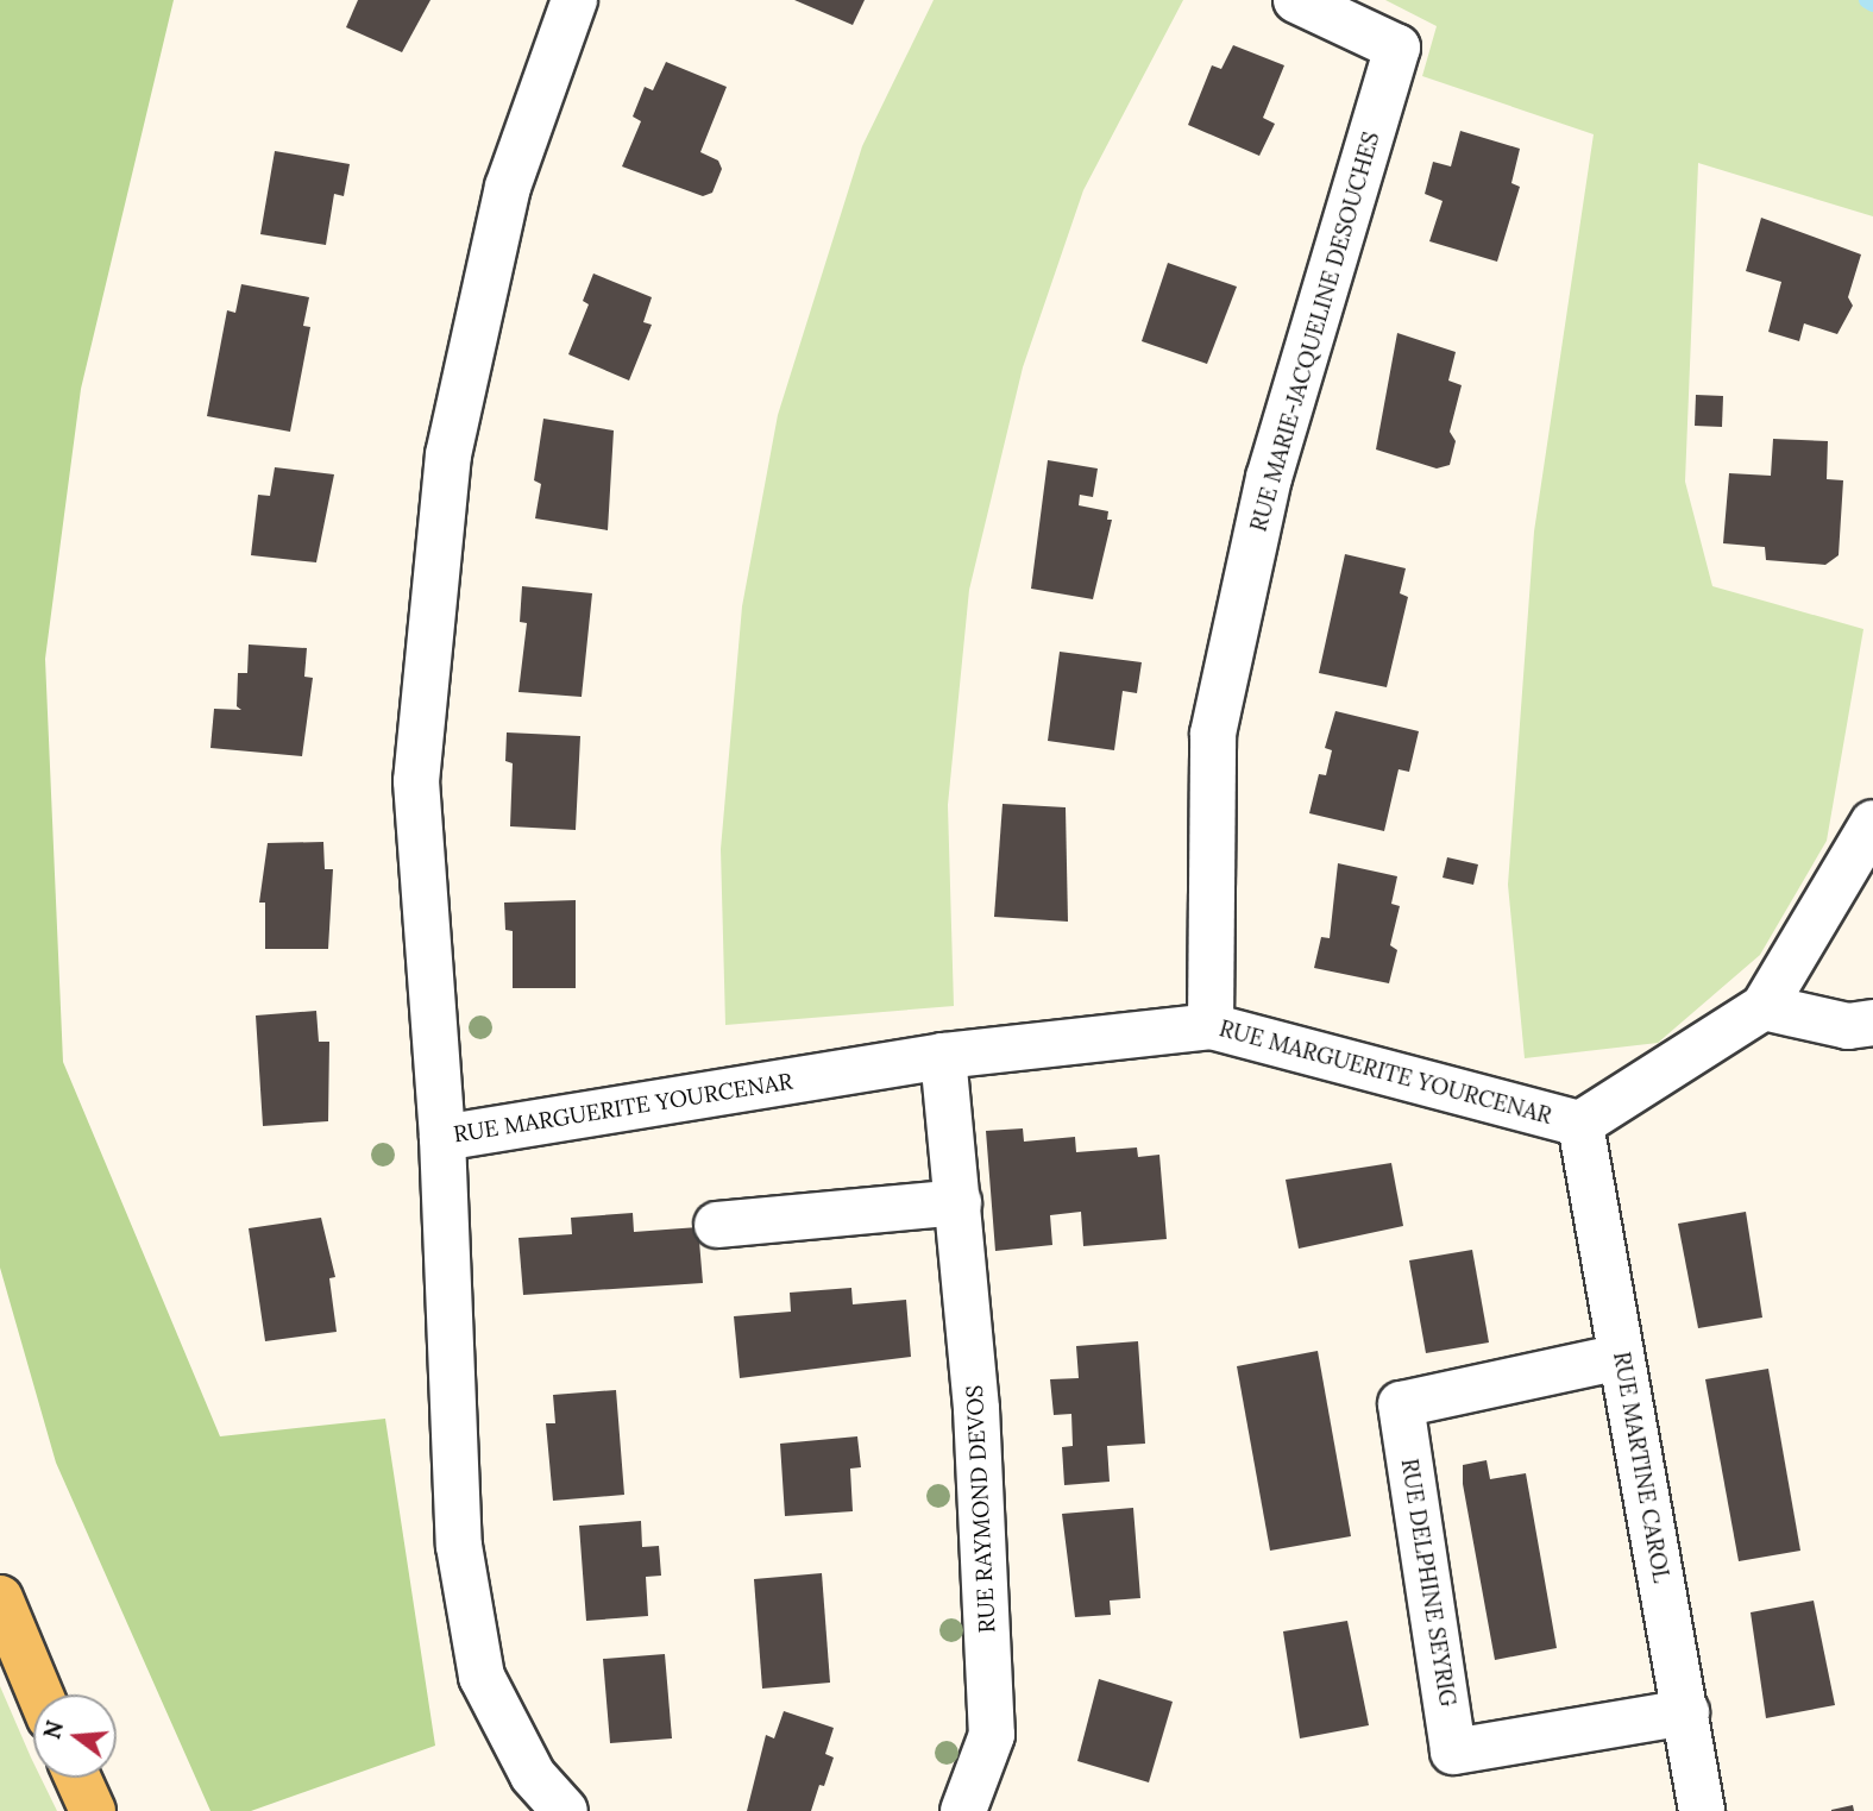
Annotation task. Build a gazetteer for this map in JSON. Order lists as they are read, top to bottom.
{
  "streets": {
    "street": [
      "RUE MARIE-JACQUELINE DESOUCHES",
      "RUE MARGUERITE YOURCENAR",
      "RUE MARTINE CAROL",
      "RUE RAYMOND DEVOS",
      "RUE DELPHINE SEYRIG"
    ]
  },
  "crossings": [
    ["RUE MARIE-JACQUELINE DESOUCHES", "RUE MARGUERITE YOURCENAR"],
    ["RUE MARGUERITE YOURCENAR", "RUE MARTINE CAROL"],
    ["RUE MARGUERITE YOURCENAR", "RUE RAYMOND DEVOS"],
    ["RUE MARTINE CAROL", "RUE DELPHINE SEYRIG"]
  ],
  "north": "left"
}
